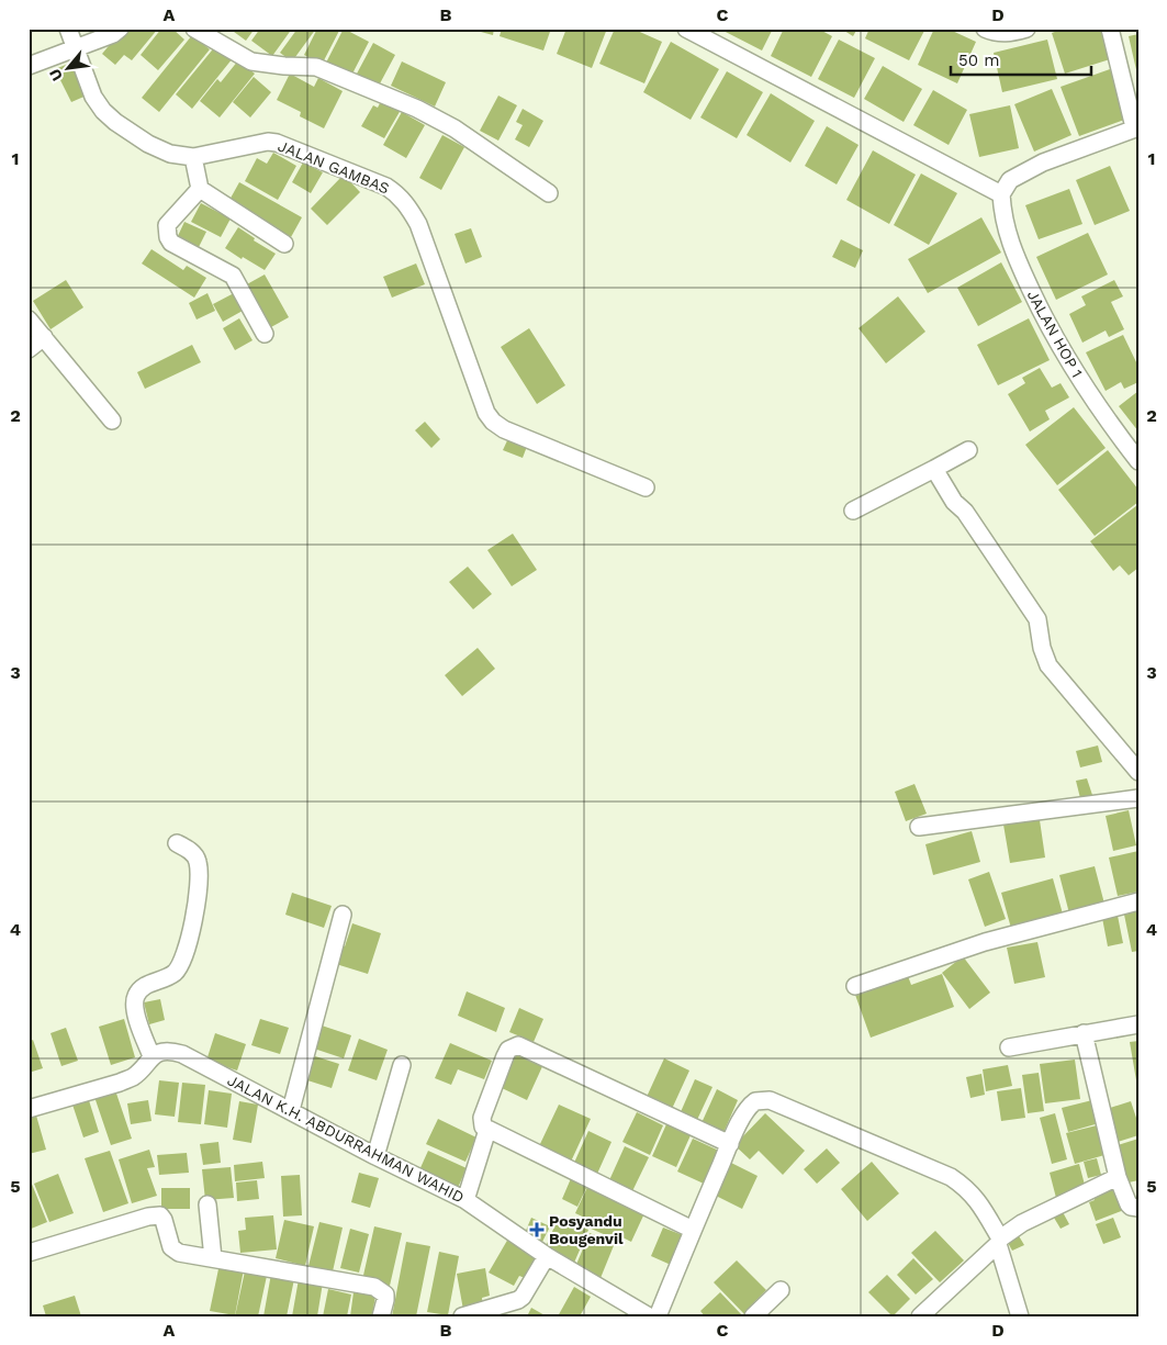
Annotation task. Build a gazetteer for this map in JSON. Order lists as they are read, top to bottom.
{
  "streets": {
    "street": ["JALAN GAMBAS", "JALAN HOP 1", "JALAN K.H. ABDURRAHMAN WAHID"]
  },
  "places": {
    "health": ["Posyandu Bougenvil"]
  },
  "scale_bar": "50 m",
  "north": "bottom left",
  "grid": {
    "columns": [
      "A",
      "B",
      "C",
      "D"
    ],
    "rows": [
      "1",
      "2",
      "3",
      "4",
      "5"
    ]
  }
}
